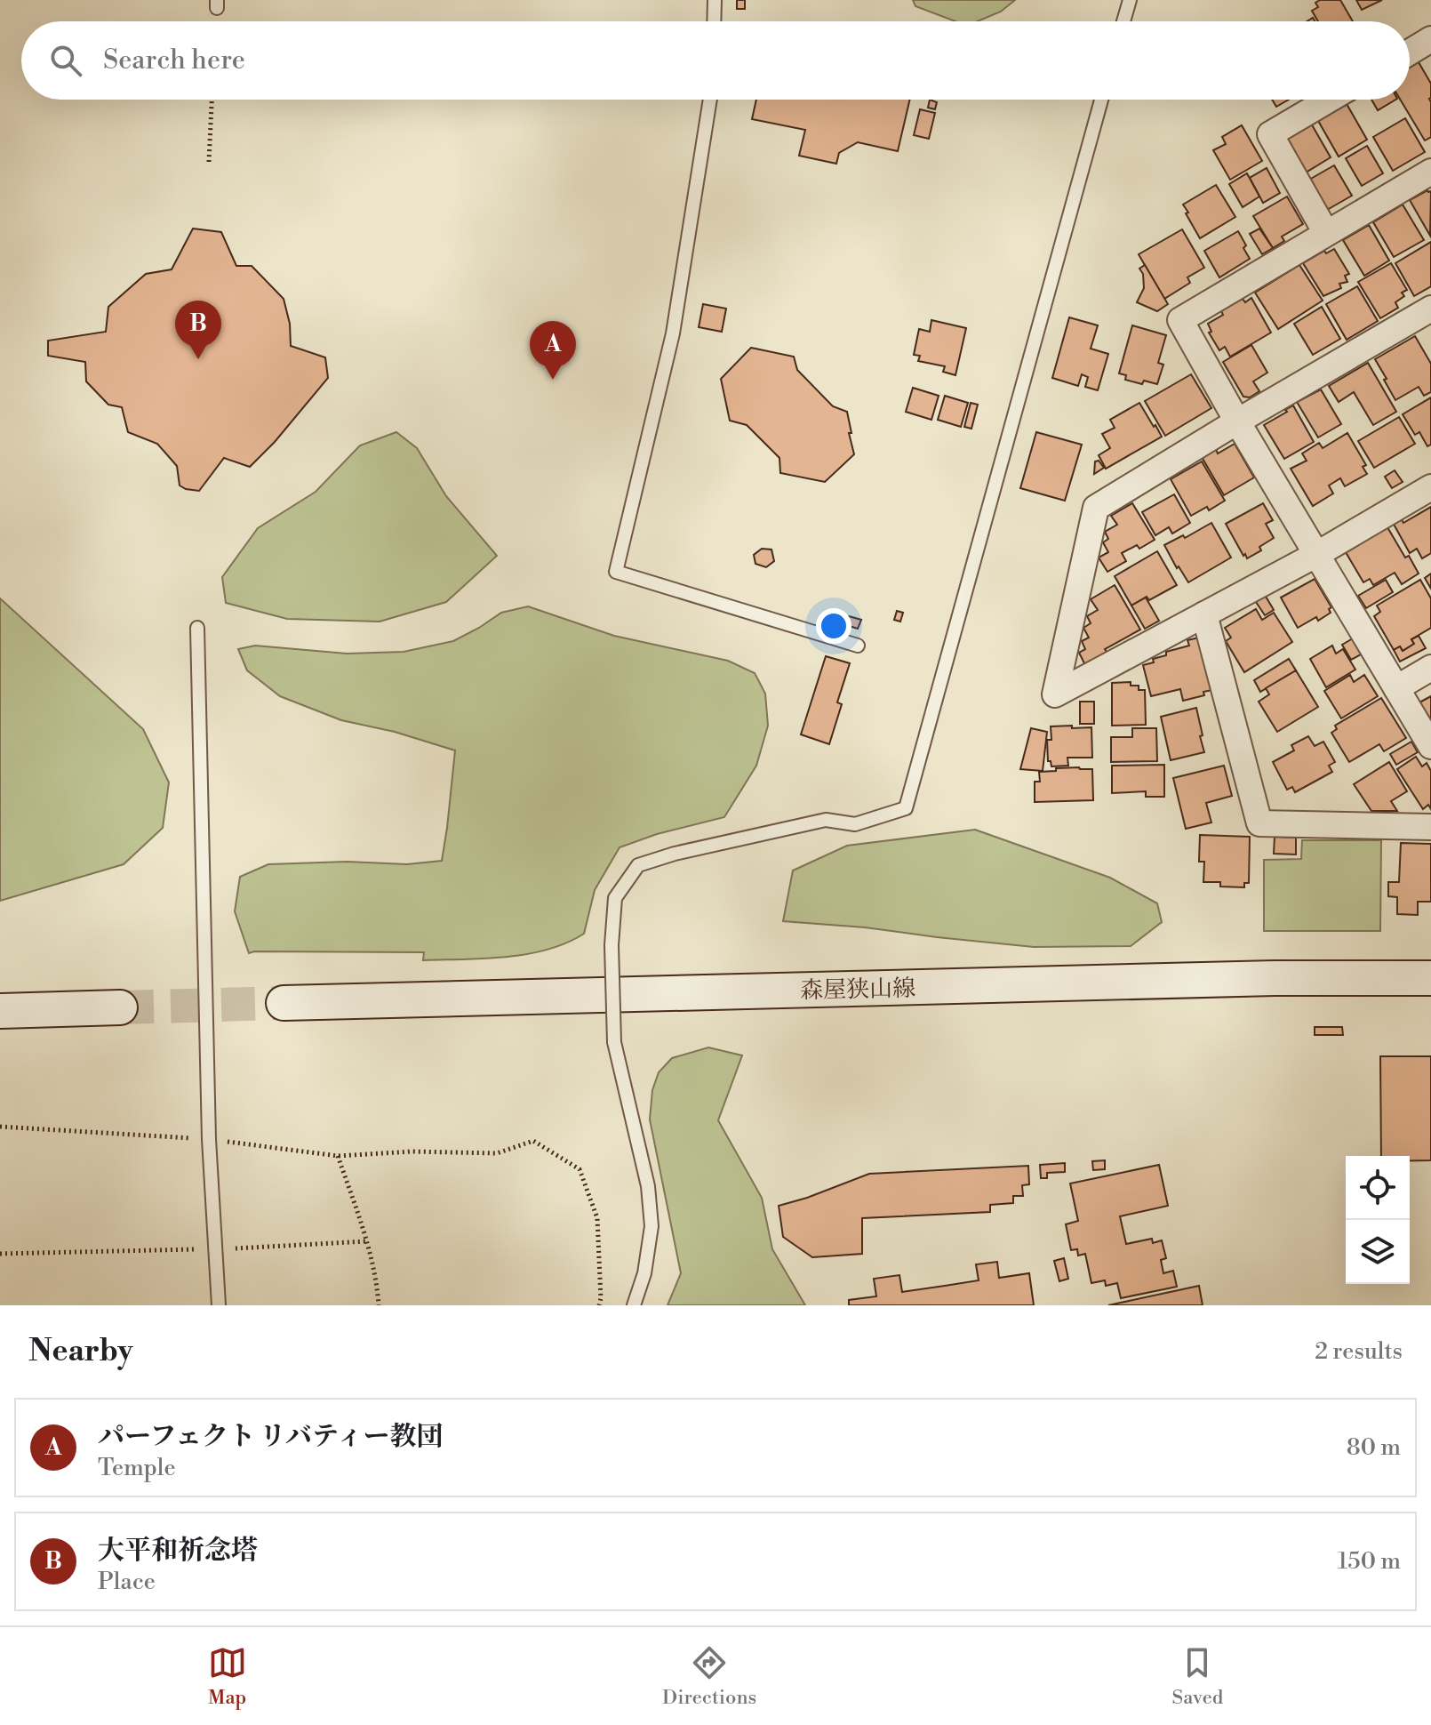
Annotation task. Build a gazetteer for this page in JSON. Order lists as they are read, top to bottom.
{
  "streets": {
    "main road": ["森屋狭山線"]
  },
  "page": {
    "search": "Search here",
    "pins": ["B", "A"],
    "heading": ["Nearby", "2 results"],
    "list": [
      {
        "mark": "A",
        "name": "パーフェクト リバティー教団",
        "note": "Temple",
        "value": "80 m"
      },
      {
        "mark": "B",
        "name": "大平和祈念塔",
        "note": "Place",
        "value": "150 m"
      }
    ],
    "nav": ["Map", "Directions", "Saved"]
  }
}
